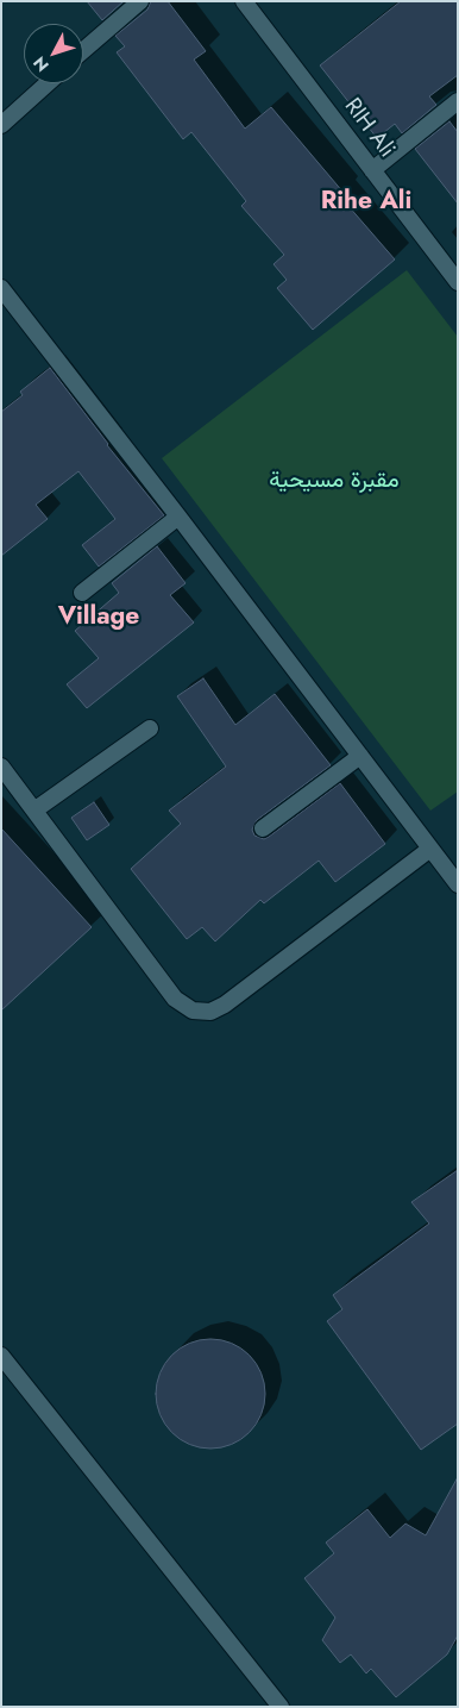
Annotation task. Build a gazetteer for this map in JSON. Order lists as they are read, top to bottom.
{
  "streets": {
    "street": ["RIH Ali"]
  },
  "districts": ["Rihe Ali", "Village"],
  "parks": ["مقبرة مسيحية"],
  "north": "bottom left"
}
